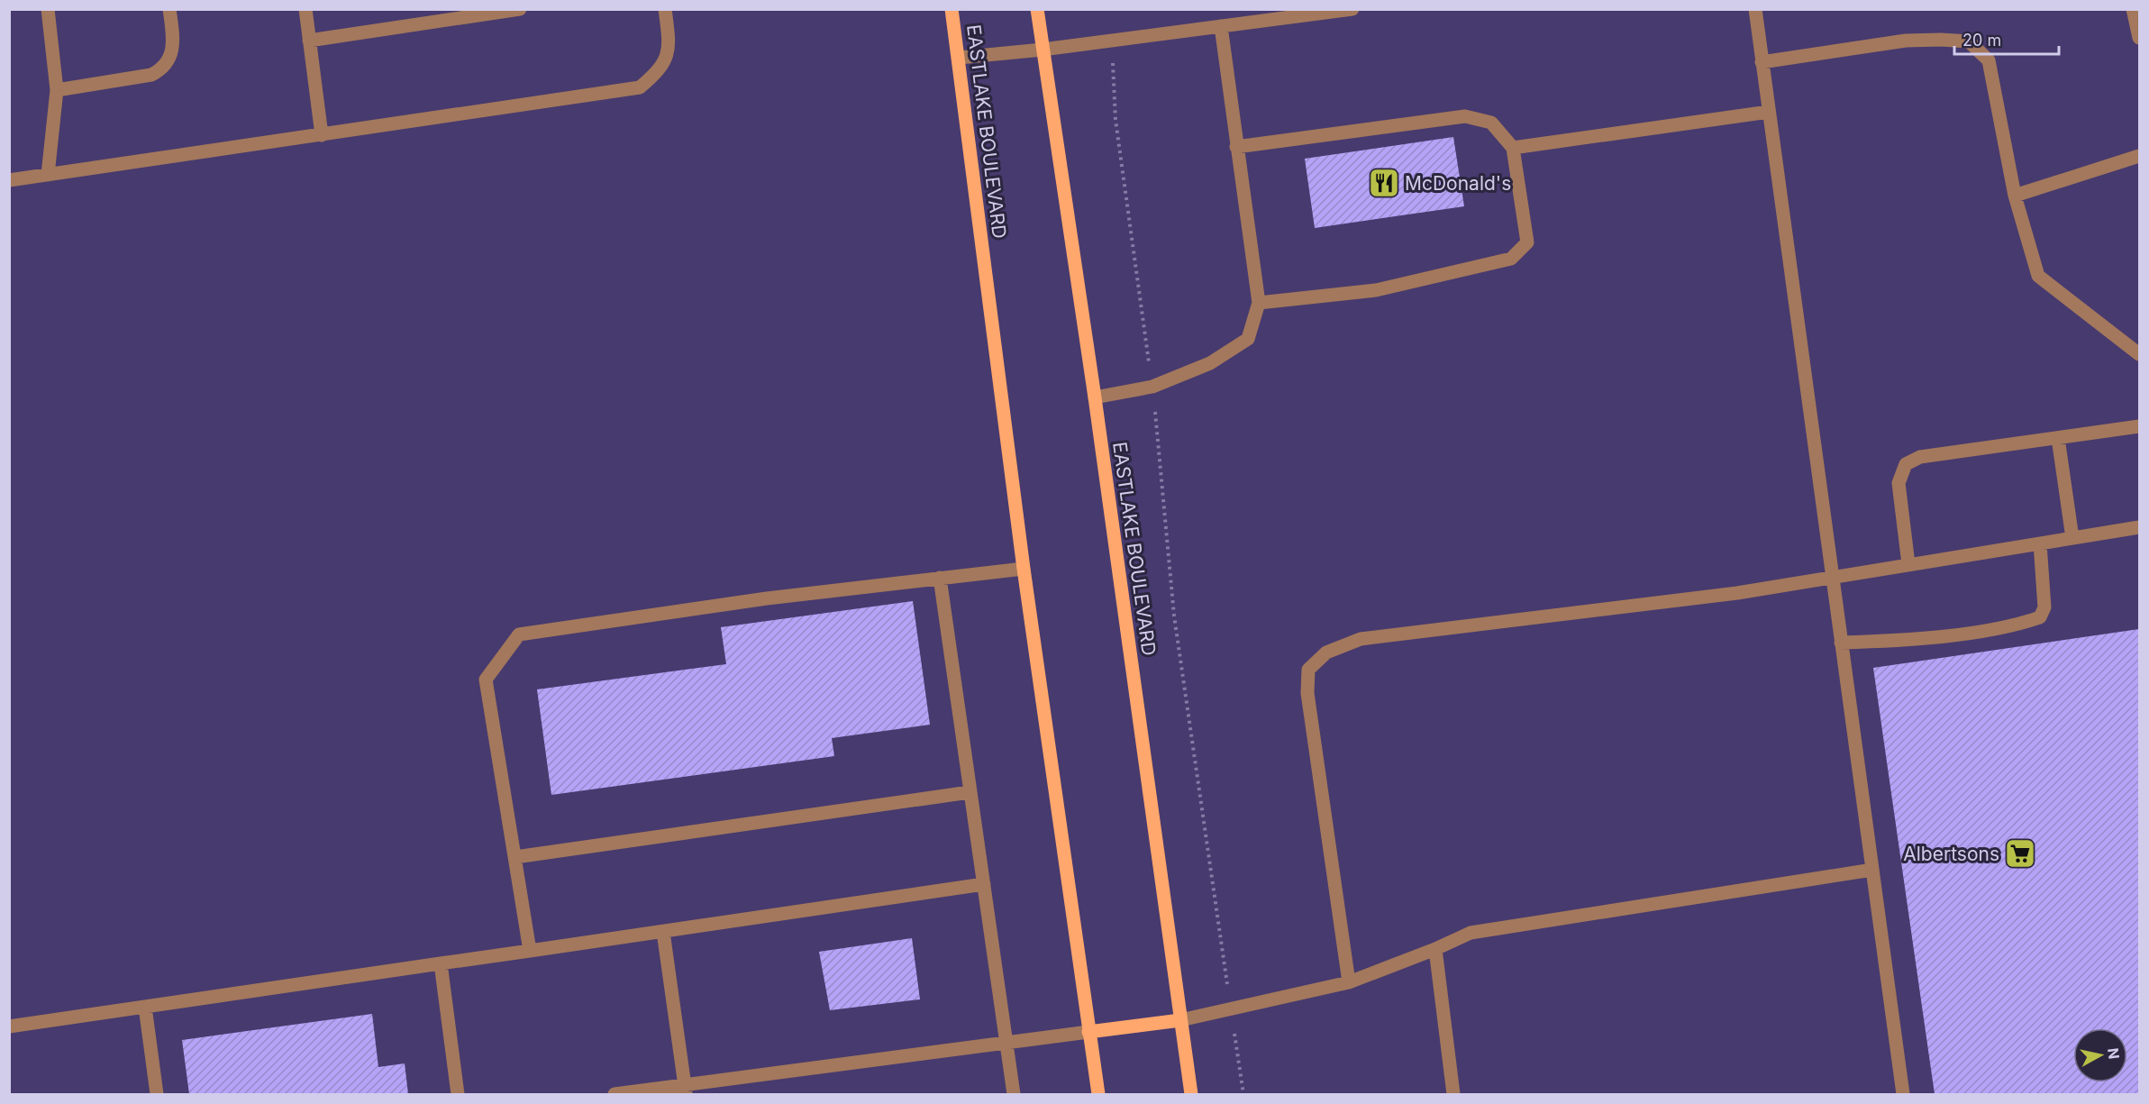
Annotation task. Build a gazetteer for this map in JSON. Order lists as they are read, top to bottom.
{
  "streets": {
    "main road": ["EASTLAKE BOULEVARD"]
  },
  "places": {
    "restaurant": ["McDonald's"],
    "supermarket": ["Albertsons"]
  },
  "scale_bar": "20 m",
  "north": "right"
}
